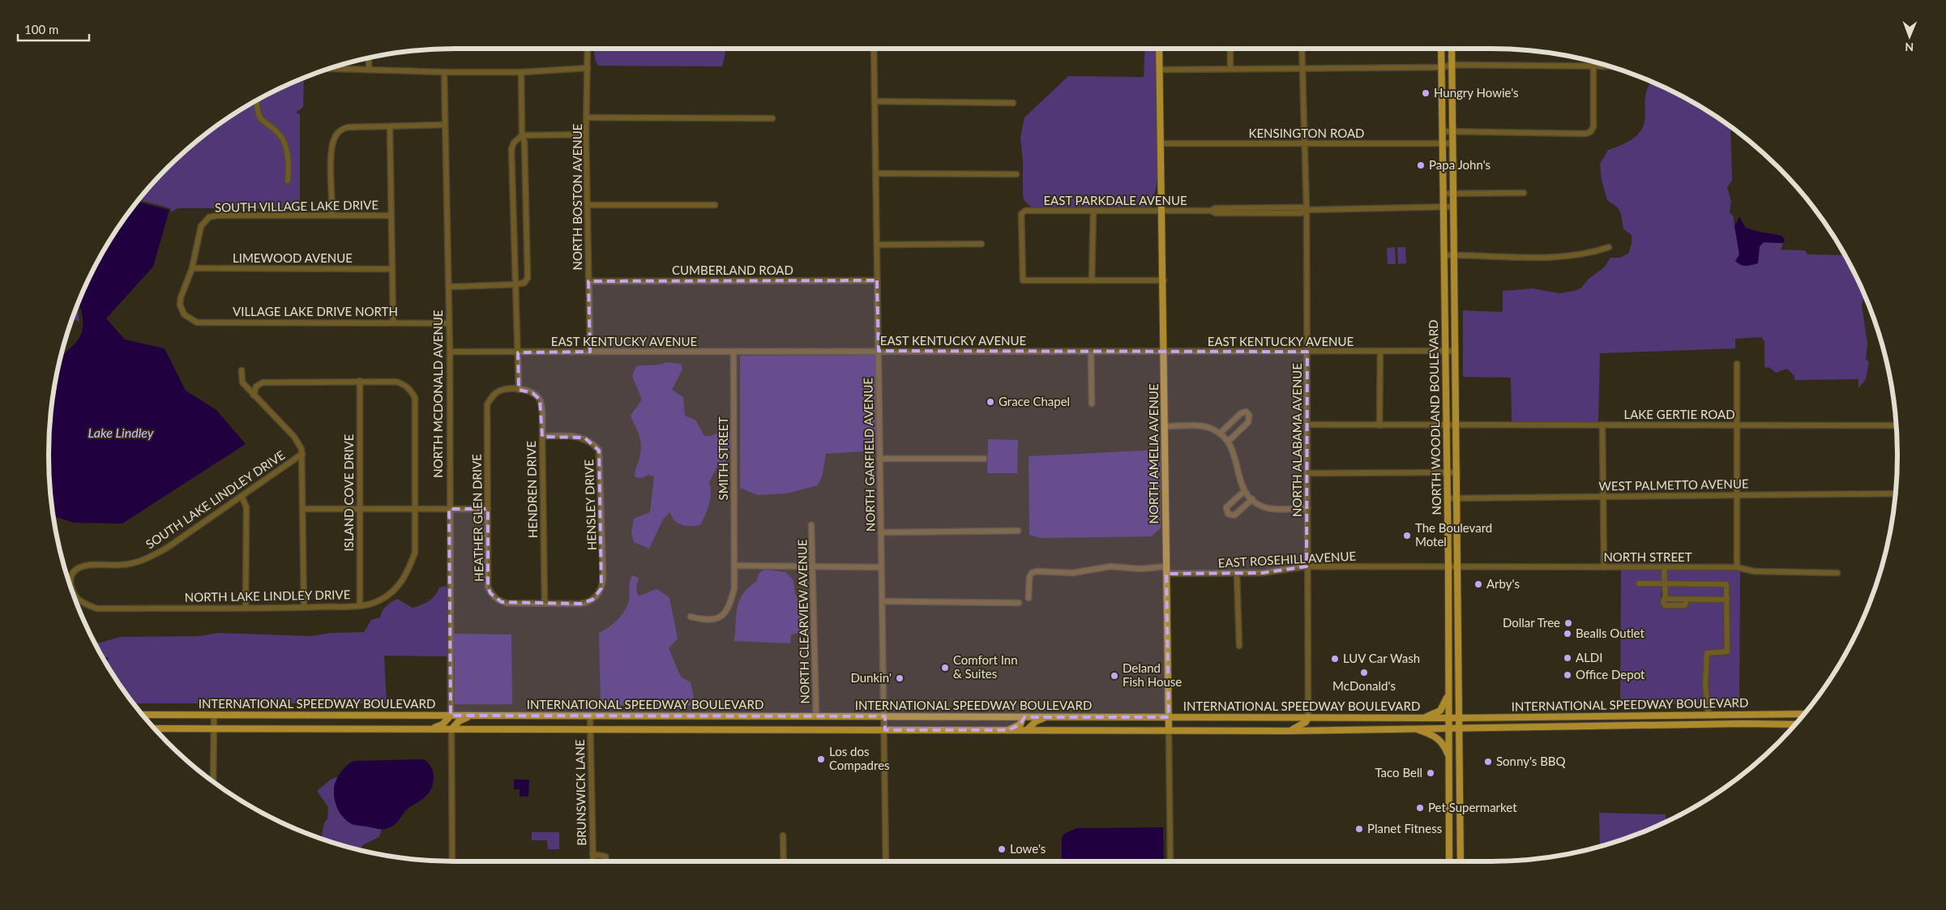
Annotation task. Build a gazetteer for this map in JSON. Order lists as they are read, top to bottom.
{
  "streets": {
    "main road": ["NORTH WOODLAND BOULEVARD", "NORTH AMELIA AVENUE", "INTERNATIONAL SPEEDWAY BOULEVARD"],
    "street": [
      "KENSINGTON ROAD",
      "NORTH BOSTON AVENUE",
      "EAST PARKDALE AVENUE",
      "SOUTH VILLAGE LAKE DRIVE",
      "LIMEWOOD AVENUE",
      "CUMBERLAND ROAD",
      "VILLAGE LAKE DRIVE NORTH",
      "EAST KENTUCKY AVENUE",
      "NORTH MCDONALD AVENUE",
      "LAKE GERTIE ROAD",
      "NORTH ALABAMA AVENUE",
      "NORTH GARFIELD AVENUE",
      "SMITH STREET",
      "WEST PALMETTO AVENUE",
      "HENDREN DRIVE",
      "ISLAND COVE DRIVE",
      "SOUTH LAKE LINDLEY DRIVE",
      "HENSLEY DRIVE",
      "HEATHER GLEN DRIVE",
      "NORTH STREET",
      "EAST ROSEHILL AVENUE",
      "NORTH LAKE LINDLEY DRIVE",
      "NORTH CLEARVIEW AVENUE",
      "BRUNSWICK LANE"
    ]
  },
  "crossings": [
    ["KENSINGTON ROAD", "NORTH WOODLAND BOULEVARD"],
    ["KENSINGTON ROAD", "NORTH ALABAMA AVENUE"],
    ["KENSINGTON ROAD", "NORTH AMELIA AVENUE"],
    ["NORTH BOSTON AVENUE", "CUMBERLAND ROAD"],
    ["NORTH BOSTON AVENUE", "EAST KENTUCKY AVENUE"],
    ["EAST PARKDALE AVENUE", "NORTH WOODLAND BOULEVARD"],
    ["EAST PARKDALE AVENUE", "NORTH ALABAMA AVENUE"],
    ["EAST PARKDALE AVENUE", "NORTH AMELIA AVENUE"],
    ["SOUTH VILLAGE LAKE DRIVE", "LIMEWOOD AVENUE"],
    ["SOUTH VILLAGE LAKE DRIVE", "VILLAGE LAKE DRIVE NORTH"],
    ["LIMEWOOD AVENUE", "VILLAGE LAKE DRIVE NORTH"],
    ["CUMBERLAND ROAD", "NORTH GARFIELD AVENUE"],
    ["VILLAGE LAKE DRIVE NORTH", "NORTH MCDONALD AVENUE"],
    ["EAST KENTUCKY AVENUE", "NORTH MCDONALD AVENUE"],
    ["EAST KENTUCKY AVENUE", "NORTH WOODLAND BOULEVARD"],
    ["EAST KENTUCKY AVENUE", "NORTH ALABAMA AVENUE"],
    ["EAST KENTUCKY AVENUE", "NORTH AMELIA AVENUE"],
    ["EAST KENTUCKY AVENUE", "NORTH GARFIELD AVENUE"],
    ["EAST KENTUCKY AVENUE", "SMITH STREET"],
    ["NORTH MCDONALD AVENUE", "INTERNATIONAL SPEEDWAY BOULEVARD"],
    ["LAKE GERTIE ROAD", "NORTH WOODLAND BOULEVARD"],
    ["LAKE GERTIE ROAD", "NORTH ALABAMA AVENUE"],
    ["NORTH WOODLAND BOULEVARD", "WEST PALMETTO AVENUE"],
    ["NORTH WOODLAND BOULEVARD", "NORTH STREET"],
    ["NORTH WOODLAND BOULEVARD", "EAST ROSEHILL AVENUE"],
    ["NORTH WOODLAND BOULEVARD", "INTERNATIONAL SPEEDWAY BOULEVARD"],
    ["NORTH ALABAMA AVENUE", "EAST ROSEHILL AVENUE"],
    ["NORTH ALABAMA AVENUE", "INTERNATIONAL SPEEDWAY BOULEVARD"],
    ["NORTH AMELIA AVENUE", "EAST ROSEHILL AVENUE"],
    ["NORTH AMELIA AVENUE", "INTERNATIONAL SPEEDWAY BOULEVARD"],
    ["NORTH GARFIELD AVENUE", "INTERNATIONAL SPEEDWAY BOULEVARD"],
    ["HENDREN DRIVE", "HENSLEY DRIVE"],
    ["HENDREN DRIVE", "HEATHER GLEN DRIVE"],
    ["ISLAND COVE DRIVE", "NORTH LAKE LINDLEY DRIVE"],
    ["SOUTH LAKE LINDLEY DRIVE", "NORTH LAKE LINDLEY DRIVE"],
    ["HENSLEY DRIVE", "HEATHER GLEN DRIVE"],
    ["NORTH STREET", "EAST ROSEHILL AVENUE"],
    ["NORTH CLEARVIEW AVENUE", "INTERNATIONAL SPEEDWAY BOULEVARD"],
    ["INTERNATIONAL SPEEDWAY BOULEVARD", "BRUNSWICK LANE"]
  ],
  "water": ["Lake Lindley"],
  "places": [
    "Hungry Howie's",
    "Papa John's",
    "Grace Chapel",
    "The Boulevard Motel",
    "Arby's",
    "Dollar Tree",
    "Bealls Outlet",
    "ALDI",
    "LUV Car Wash",
    "Comfort Inn & Suites",
    "McDonald's",
    "Office Depot",
    "Deland Fish House",
    "Dunkin'",
    "Los dos Compadres",
    "Sonny's BBQ",
    "Taco Bell",
    "Pet Supermarket",
    "Planet Fitness",
    "Lowe's"
  ],
  "scale_bar": "100 m",
  "north": "bottom"
}
